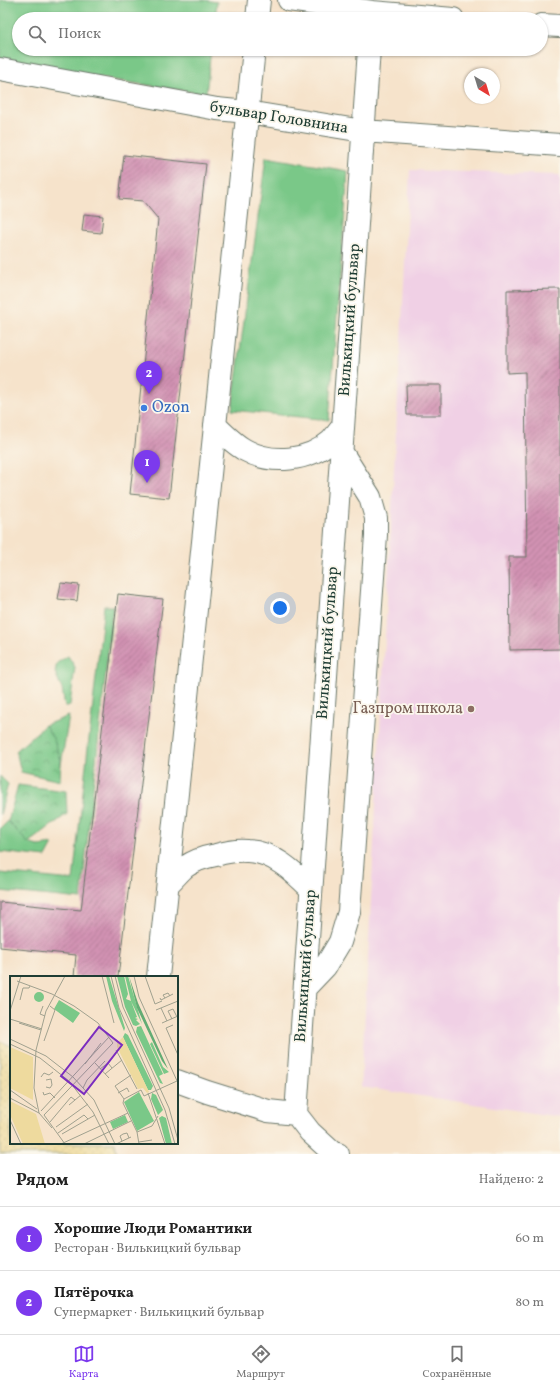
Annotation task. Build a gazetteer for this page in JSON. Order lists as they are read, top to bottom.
{
  "streets": {
    "street": ["бульвар Головнина", "Вилькицкий бульвар"]
  },
  "crossings": [
    ["бульвар Головнина", "Вилькицкий бульвар"]
  ],
  "places": ["Ozon", "Газпром школа"],
  "north": "bottom right",
  "page": {
    "search": "Поиск",
    "pins": ["2", "1"],
    "heading": ["Рядом", "Найдено: 2"],
    "list": [
      {
        "mark": "1",
        "name": "Хорошие Люди Романтики",
        "note": "Ресторан · Вилькицкий бульвар",
        "value": "60 m"
      },
      {
        "mark": "2",
        "name": "Пятёрочка",
        "note": "Супермаркет · Вилькицкий бульвар",
        "value": "80 m"
      }
    ],
    "nav": ["Карта", "Маршрут", "Сохранённые"]
  }
}
